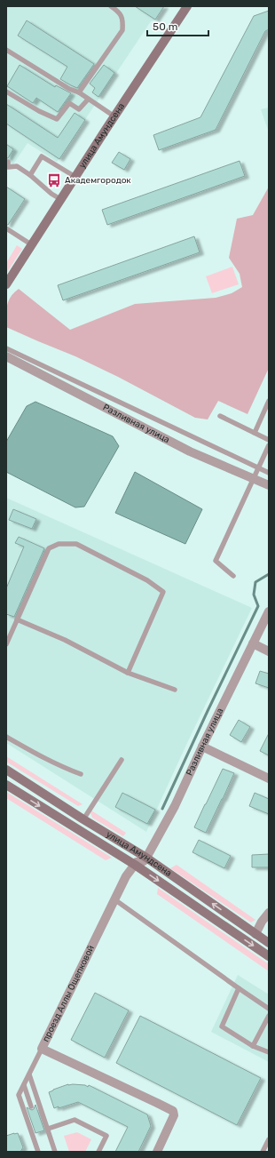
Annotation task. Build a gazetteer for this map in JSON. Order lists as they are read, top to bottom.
{
  "streets": {
    "street": ["улица Амундсена", "Разливная улица", "проезд Аллы Ощепковой"]
  },
  "crossings": [
    ["улица Амундсена", "Разливная улица"],
    ["улица Амундсена", "проезд Аллы Ощепковой"],
    ["Разливная улица", "проезд Аллы Ощепковой"]
  ],
  "places": {
    "bus stop": ["Академгородок"]
  },
  "scale_bar": "50 m"
}
